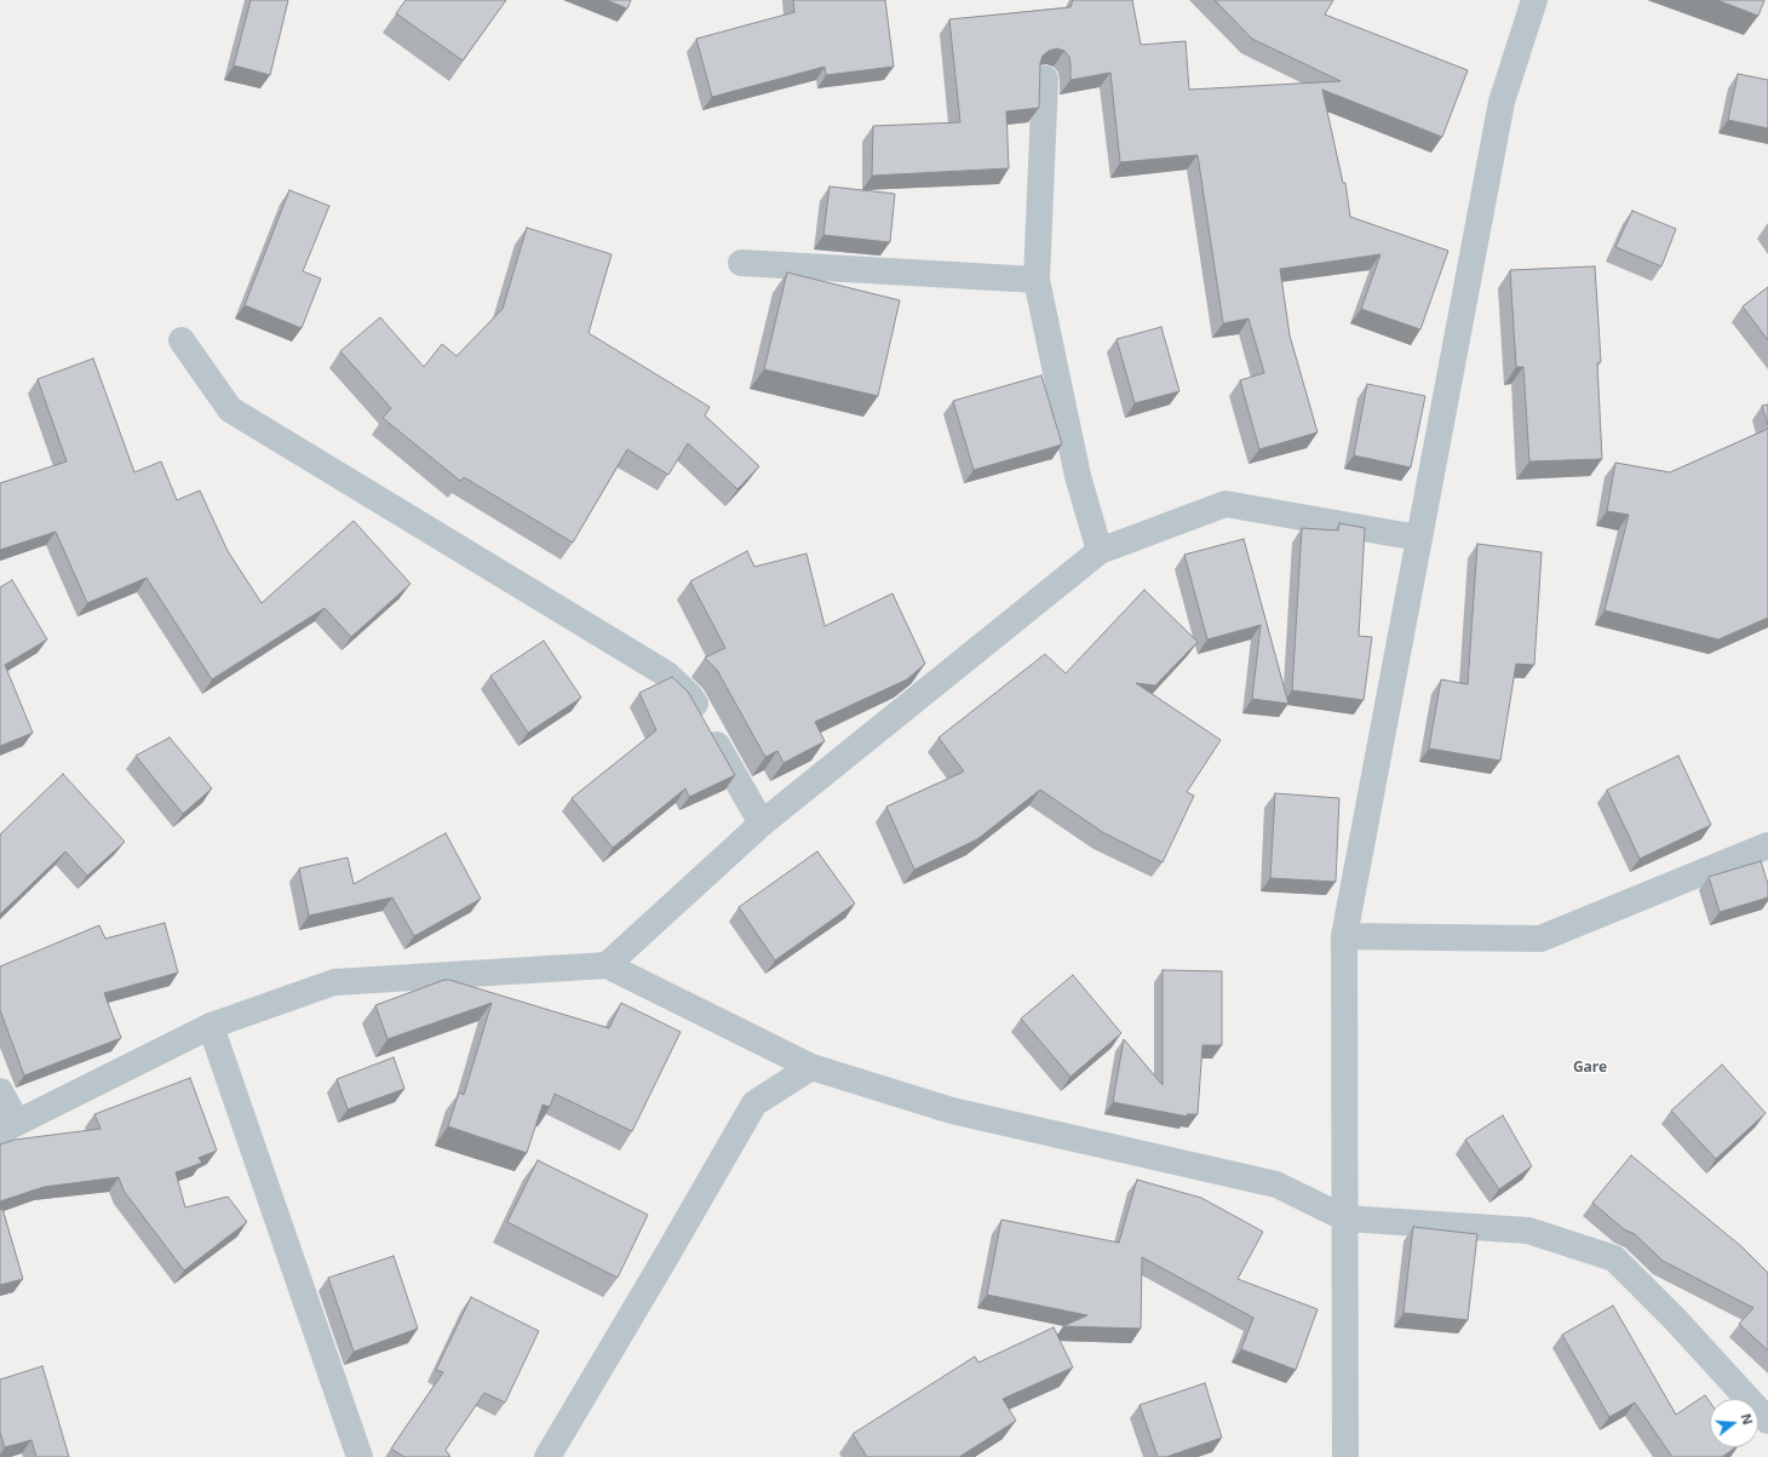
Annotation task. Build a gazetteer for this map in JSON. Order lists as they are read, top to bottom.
{
  "districts": ["Gare"],
  "north": "right"
}
